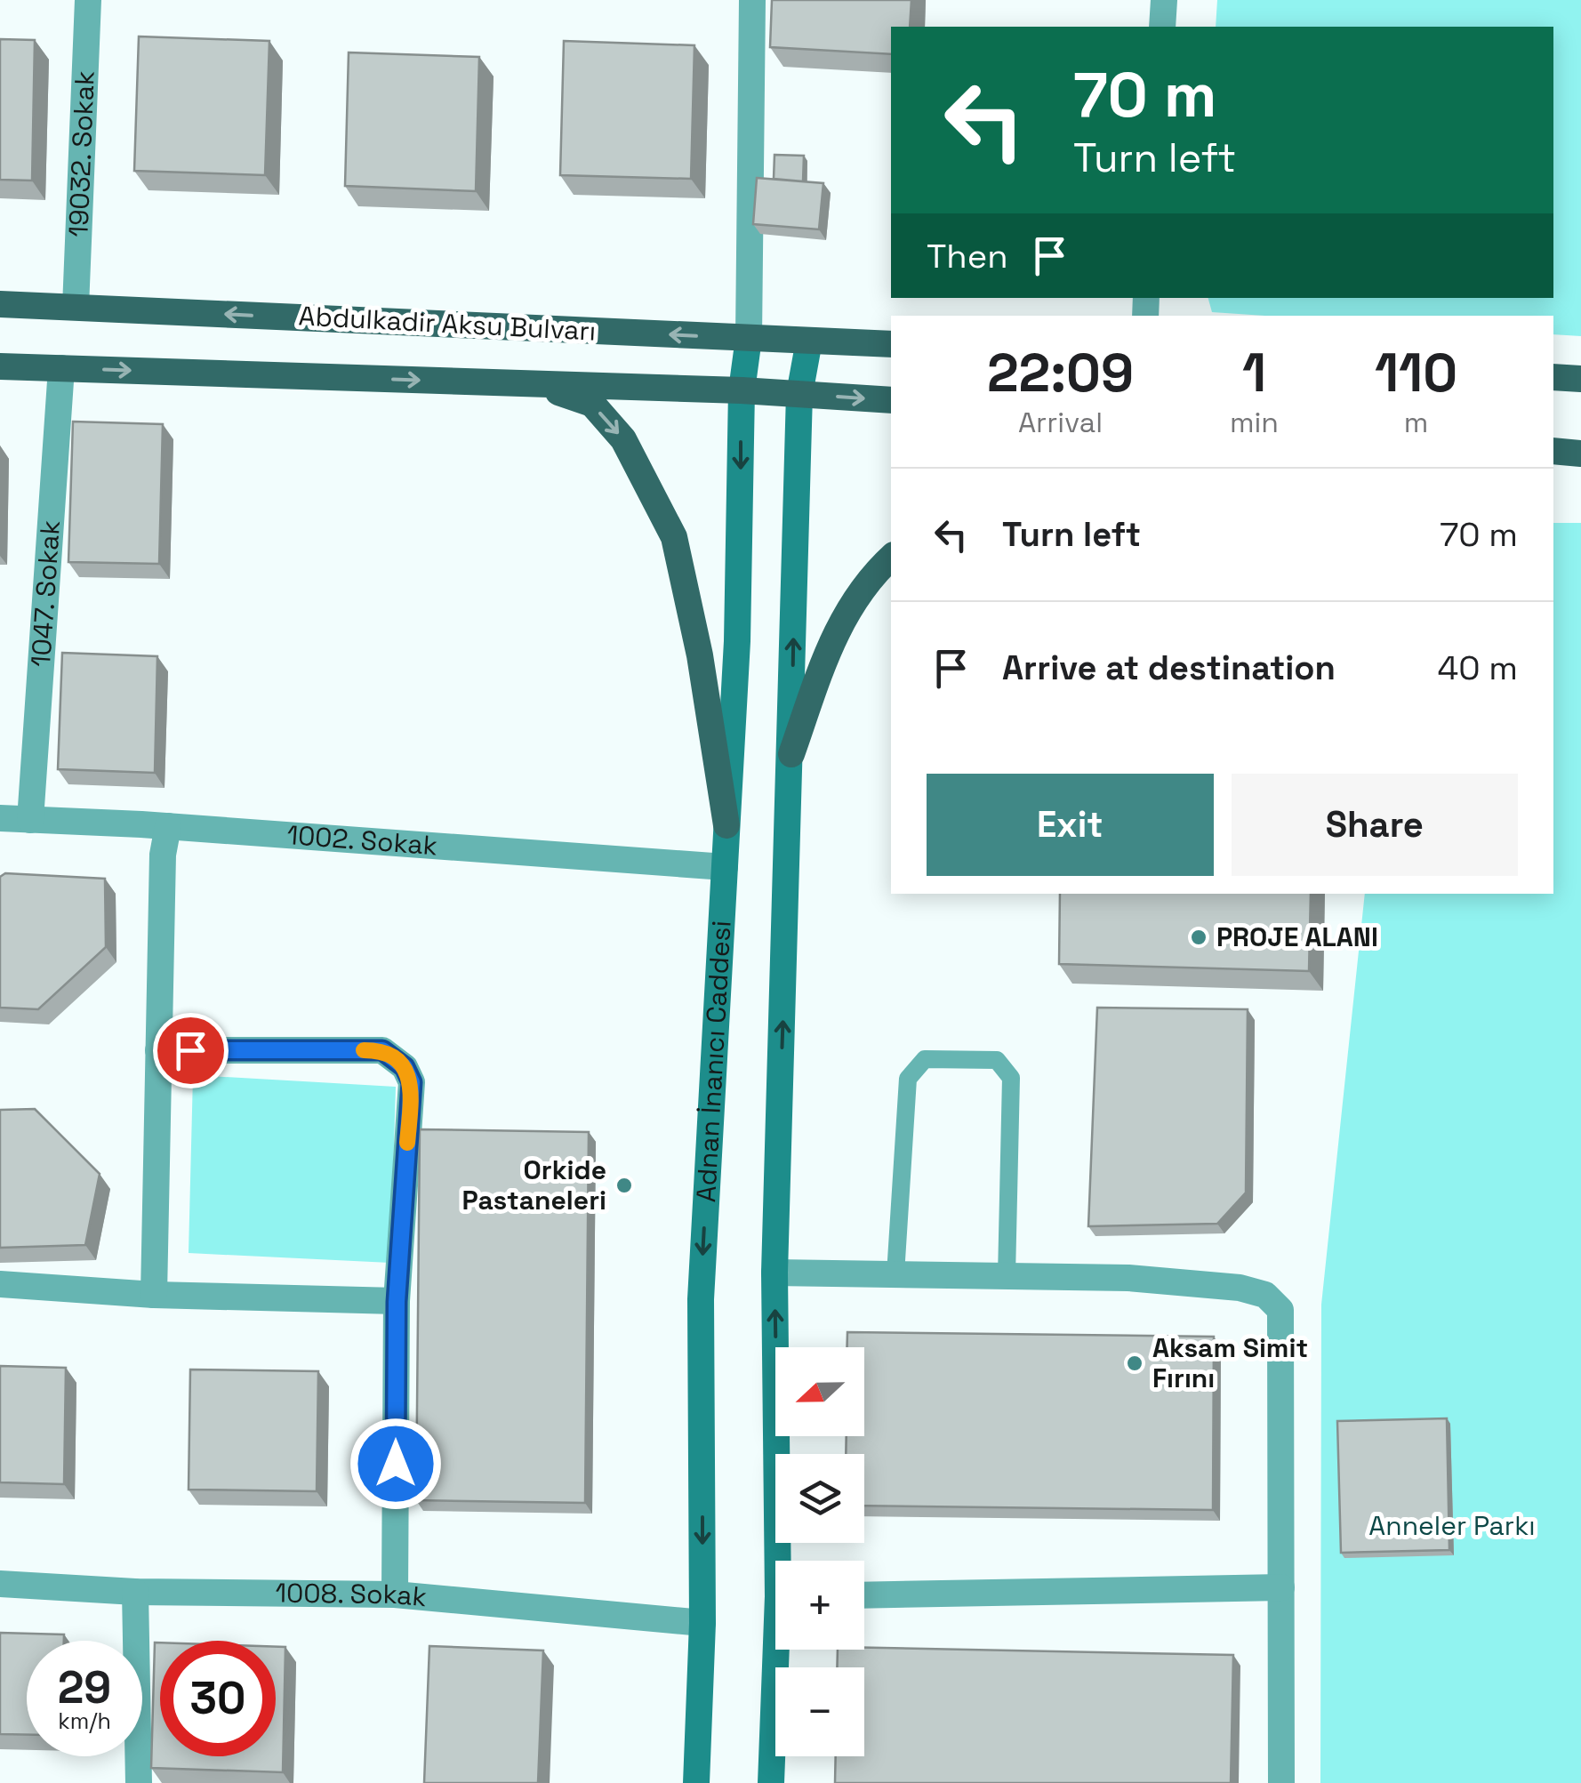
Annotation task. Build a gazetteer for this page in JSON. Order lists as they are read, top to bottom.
{
  "streets": {
    "main road": ["Abdulkadir Aksu Bulvarı", "Adnan İnanıcı Caddesi"],
    "street": [
      "19032. Sokak",
      "1047. Sokak",
      "1002. Sokak",
      "1008. Sokak"
    ]
  },
  "crossings": [
    ["19032. Sokak", "Abdulkadir Aksu Bulvarı"],
    ["Abdulkadir Aksu Bulvarı", "1047. Sokak"],
    ["Abdulkadir Aksu Bulvarı", "Adnan İnanıcı Caddesi"],
    ["1047. Sokak", "1002. Sokak"],
    ["1002. Sokak", "Adnan İnanıcı Caddesi"],
    ["Adnan İnanıcı Caddesi", "1008. Sokak"]
  ],
  "parks": ["Anneler Parkı"],
  "places": ["PROJE ALANI", "Orkide Pastaneleri", "Aksam Simit Fırını"],
  "north": "left",
  "page": {
    "turn": ["70 m", "Turn left"],
    "then": "Then",
    "eta": [
      "22:09",
      "Arrival",
      "1",
      "min",
      "110",
      "m"
    ],
    "list": [
      {
        "name": "Turn left",
        "value": "70 m"
      },
      {
        "name": "Arrive at destination",
        "value": "40 m"
      }
    ],
    "buttons": ["Exit", "Share"],
    "map_buttons": ["+", "−"],
    "speed": "29 km/h",
    "limit": "30"
  }
}
